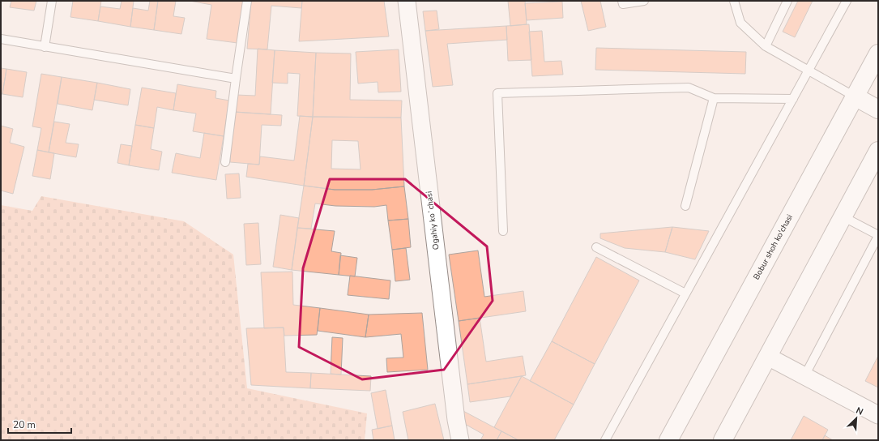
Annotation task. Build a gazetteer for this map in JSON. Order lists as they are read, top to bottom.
{
  "streets": {
    "main road": ["Bobur shoh ko'chasi"],
    "street": ["Ogahiy koʻchasi"]
  },
  "scale_bar": "20 m",
  "north": "top right"
}
